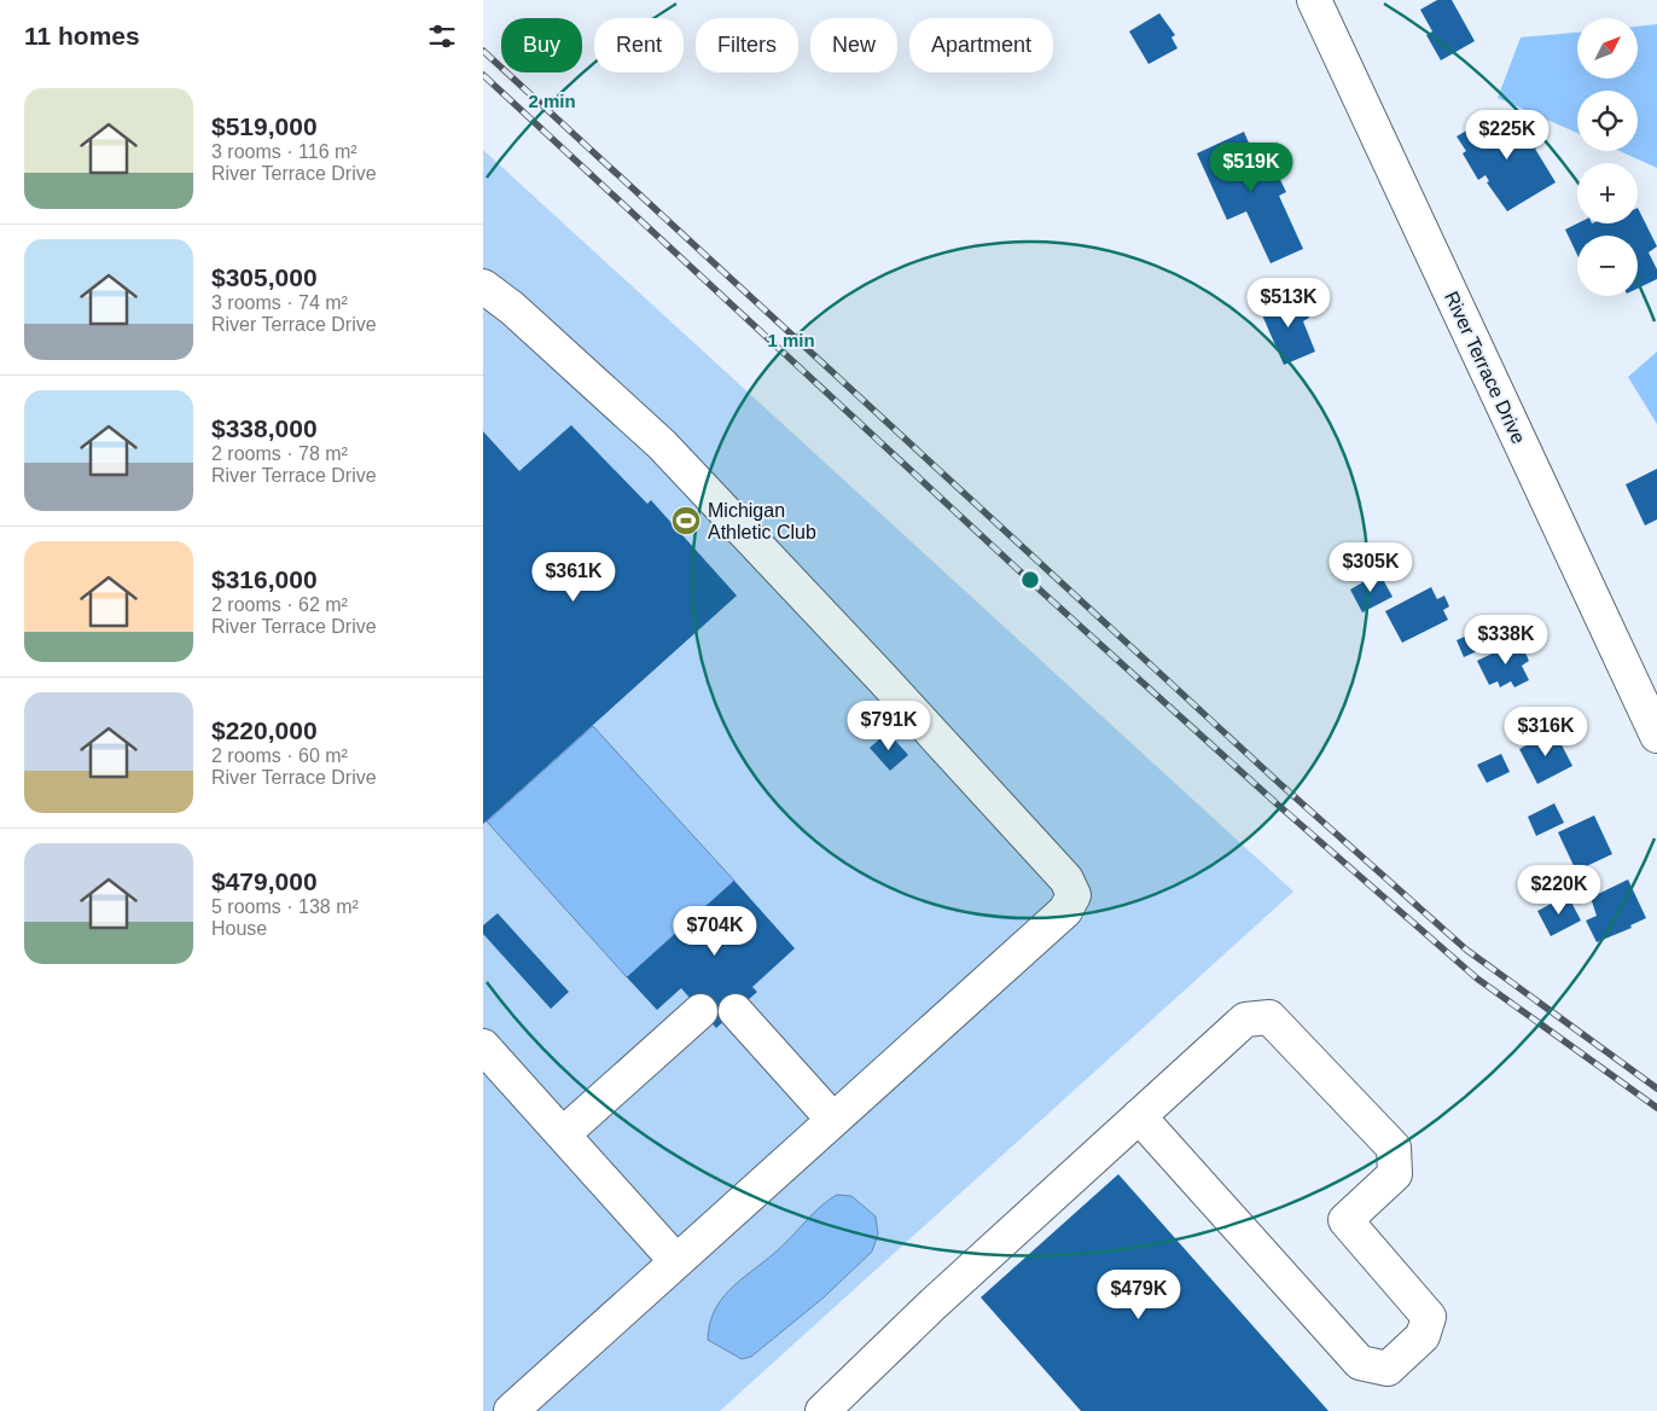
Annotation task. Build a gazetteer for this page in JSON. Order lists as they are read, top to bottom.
{
  "streets": {
    "street": ["River Terrace Drive"]
  },
  "places": {
    "sports": ["Michigan Athletic Club"]
  },
  "north": "top right",
  "page": {
    "heading": "11 homes",
    "map_buttons": ["+", "−"],
    "chip": [
      "Buy",
      "Rent",
      "Filters",
      "New",
      "Apartment"
    ],
    "list": [
      {
        "name": "$519,000",
        "note": "3 rooms · 116 m² · River Terrace Drive"
      },
      {
        "name": "$305,000",
        "note": "3 rooms · 74 m² · River Terrace Drive"
      },
      {
        "name": "$338,000",
        "note": "2 rooms · 78 m² · River Terrace Drive"
      },
      {
        "name": "$316,000",
        "note": "2 rooms · 62 m² · River Terrace Drive"
      },
      {
        "name": "$220,000",
        "note": "2 rooms · 60 m² · River Terrace Drive"
      },
      {
        "name": "$479,000",
        "note": "5 rooms · 138 m² · House"
      }
    ],
    "price": [
      "$225K",
      "$519K",
      "$513K",
      "$305K",
      "$361K",
      "$338K",
      "$791K",
      "$316K",
      "$220K",
      "$704K",
      "$479K"
    ]
  },
  "rings": ["2 min", "1 min"]
}
